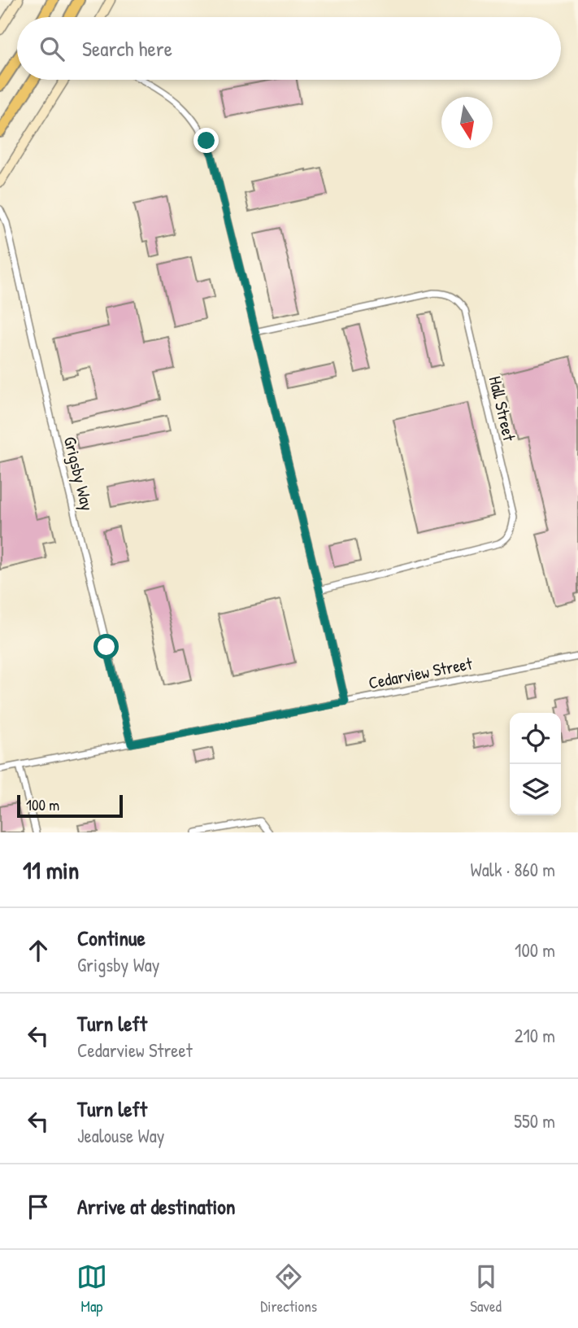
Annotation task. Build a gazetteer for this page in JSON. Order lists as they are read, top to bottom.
{
  "streets": {
    "street": ["Hall Street", "Grigsby Way", "Cedarview Street"]
  },
  "crossings": [
    ["Grigsby Way", "Cedarview Street"]
  ],
  "scale_bar": "100 m",
  "north": "bottom",
  "page": {
    "search": "Search here",
    "scale": "100 m",
    "heading": ["11 min", "Walk · 860 m"],
    "list": [
      ["Continue", "Grigsby Way", "100 m"],
      ["Turn left", "Cedarview Street", "210 m"],
      ["Turn left", "Jealouse Way", "550 m"],
      "Arrive at destination"
    ],
    "nav": ["Map", "Directions", "Saved"]
  }
}
